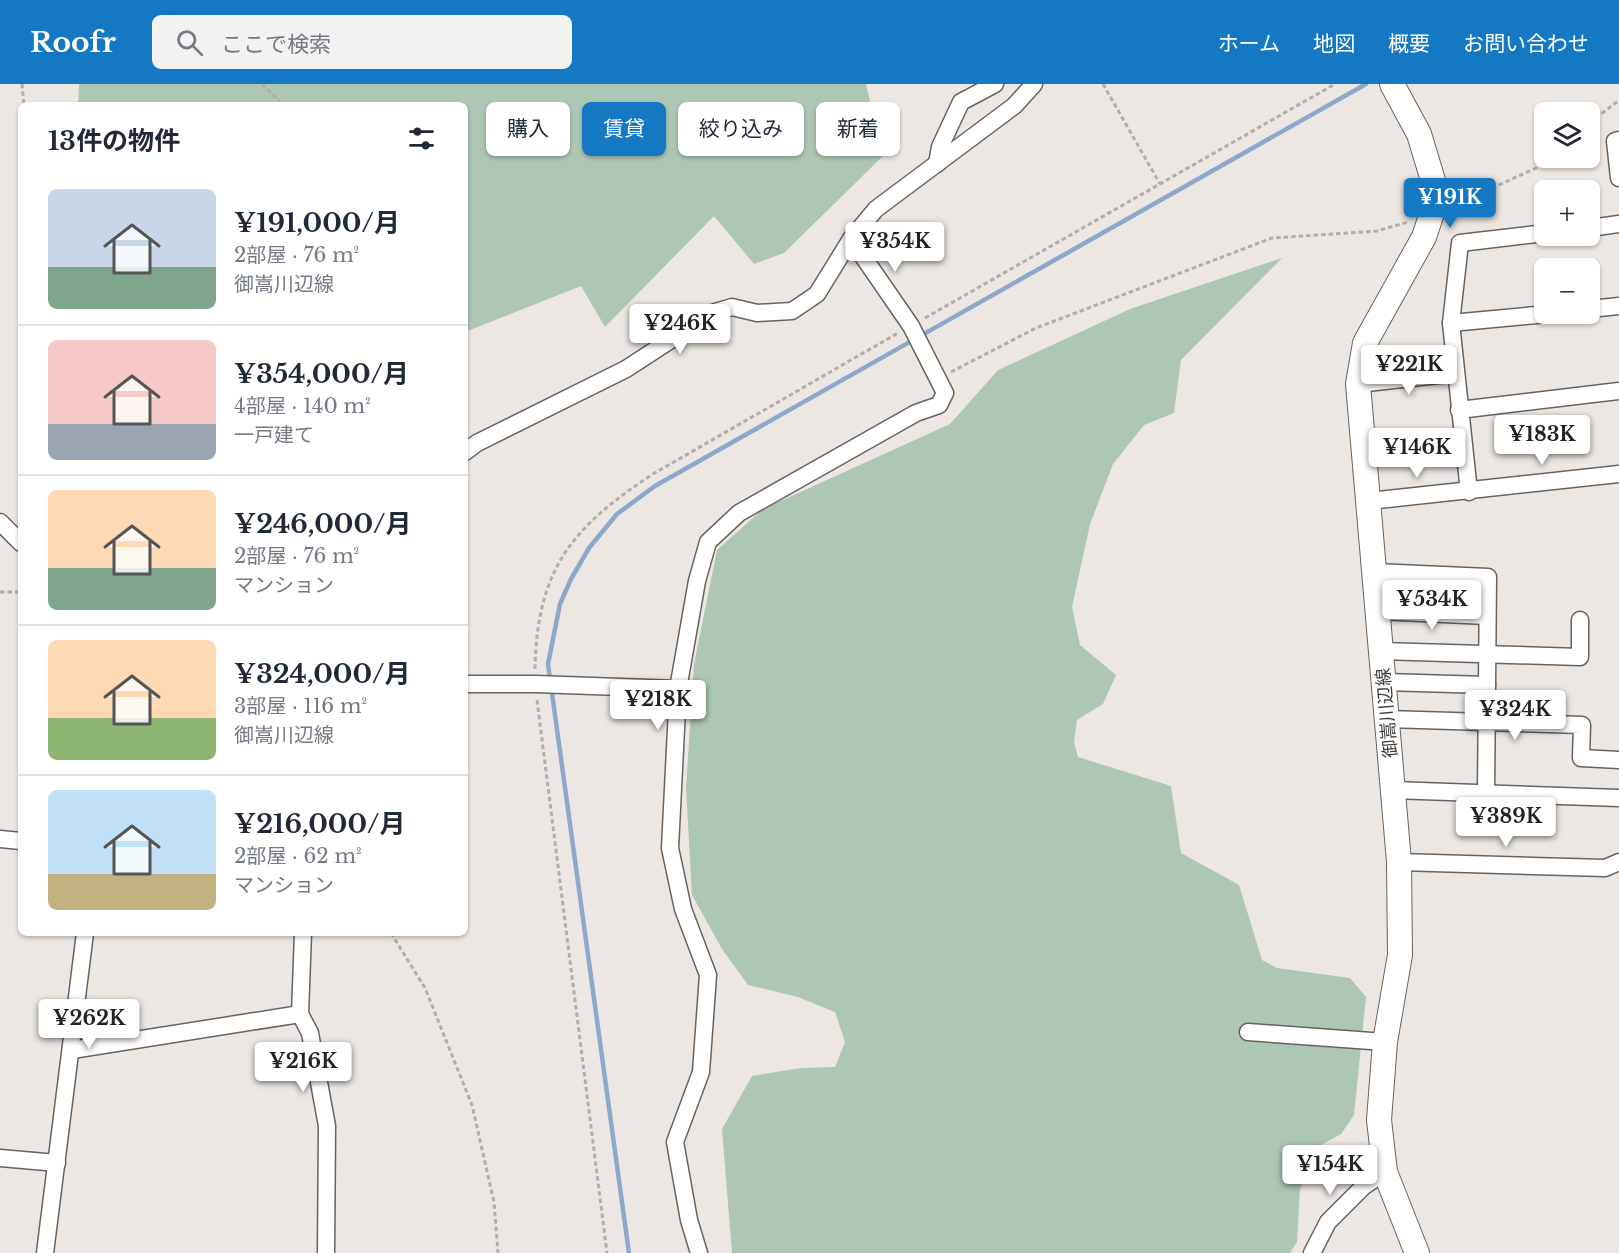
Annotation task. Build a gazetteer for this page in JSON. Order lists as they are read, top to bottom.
{
  "streets": {
    "main road": ["御嵩川辺線"]
  },
  "page": {
    "header": "Roofr",
    "search": "ここで検索",
    "nav": [
      "ホーム",
      "地図",
      "概要",
      "お問い合わせ"
    ],
    "map_buttons": ["+", "−"],
    "chip": [
      "購入",
      "賃貸",
      "絞り込み",
      "新着"
    ],
    "heading": "13件の物件",
    "list": [
      {
        "name": "¥191,000/月",
        "note": "2部屋 · 76 m² · 御嵩川辺線"
      },
      {
        "name": "¥354,000/月",
        "note": "4部屋 · 140 m² · 一戸建て"
      },
      {
        "name": "¥246,000/月",
        "note": "2部屋 · 76 m² · マンション"
      },
      {
        "name": "¥324,000/月",
        "note": "3部屋 · 116 m² · 御嵩川辺線"
      },
      {
        "name": "¥216,000/月",
        "note": "2部屋 · 62 m² · マンション"
      }
    ],
    "price": [
      "¥191K",
      "¥354K",
      "¥246K",
      "¥221K",
      "¥183K",
      "¥146K",
      "¥534K",
      "¥218K",
      "¥324K",
      "¥389K",
      "¥262K",
      "¥216K",
      "¥154K"
    ]
  }
}
